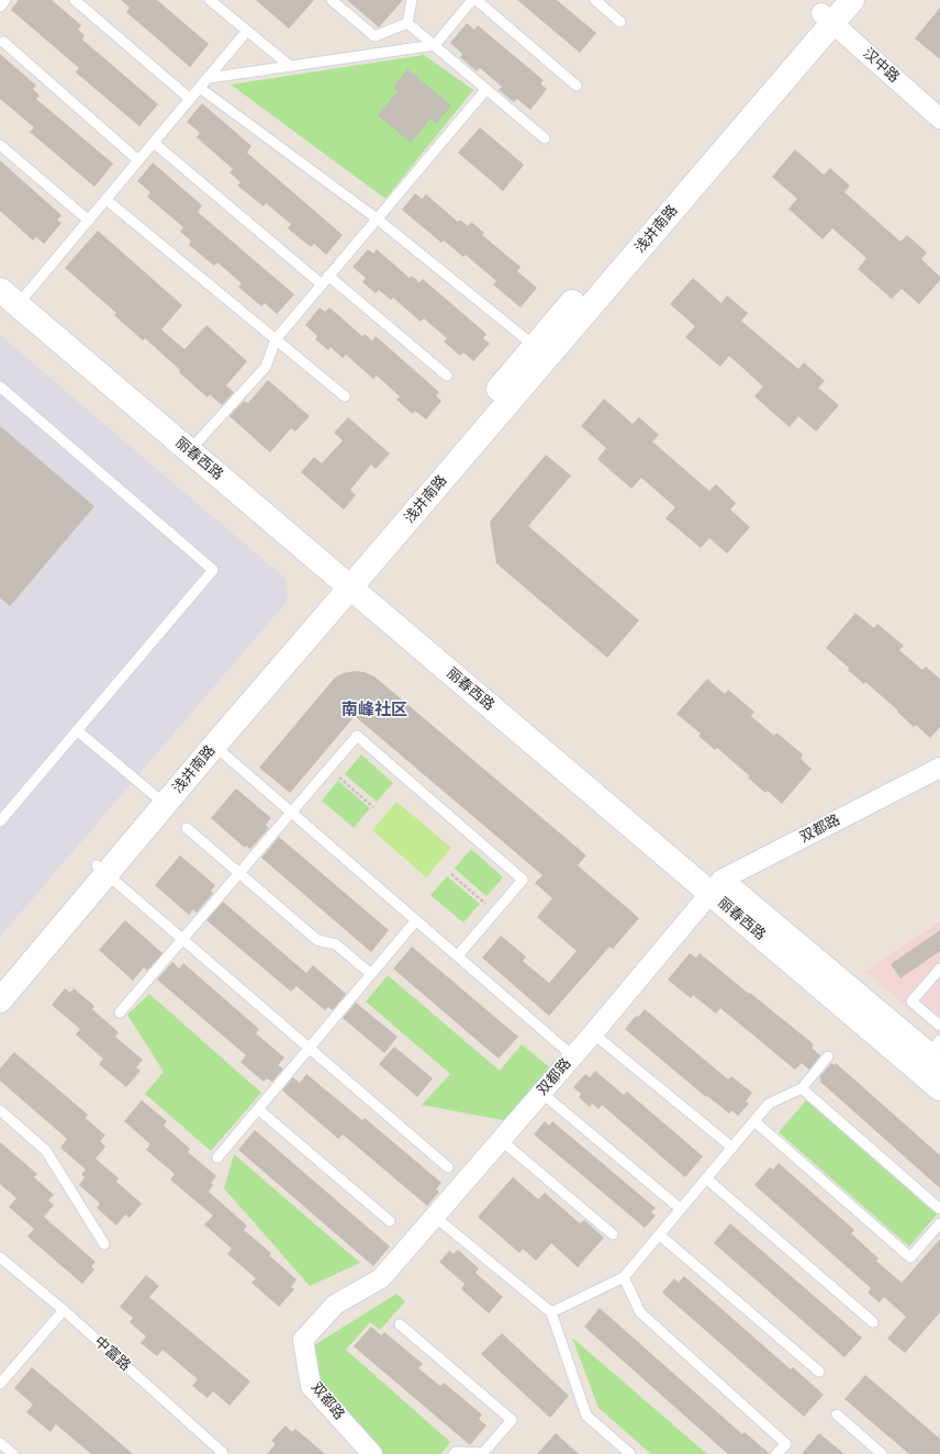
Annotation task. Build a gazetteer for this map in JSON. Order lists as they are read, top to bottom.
{
  "streets": {
    "main road": ["浅井南路", "丽春西路"],
    "street": ["汉中路", "双都路"],
    "lane": ["中富路"]
  },
  "crossings": [
    ["汉中路", "浅井南路"],
    ["浅井南路", "丽春西路"],
    ["丽春西路", "双都路"]
  ],
  "districts": ["南峰社区"]
}
